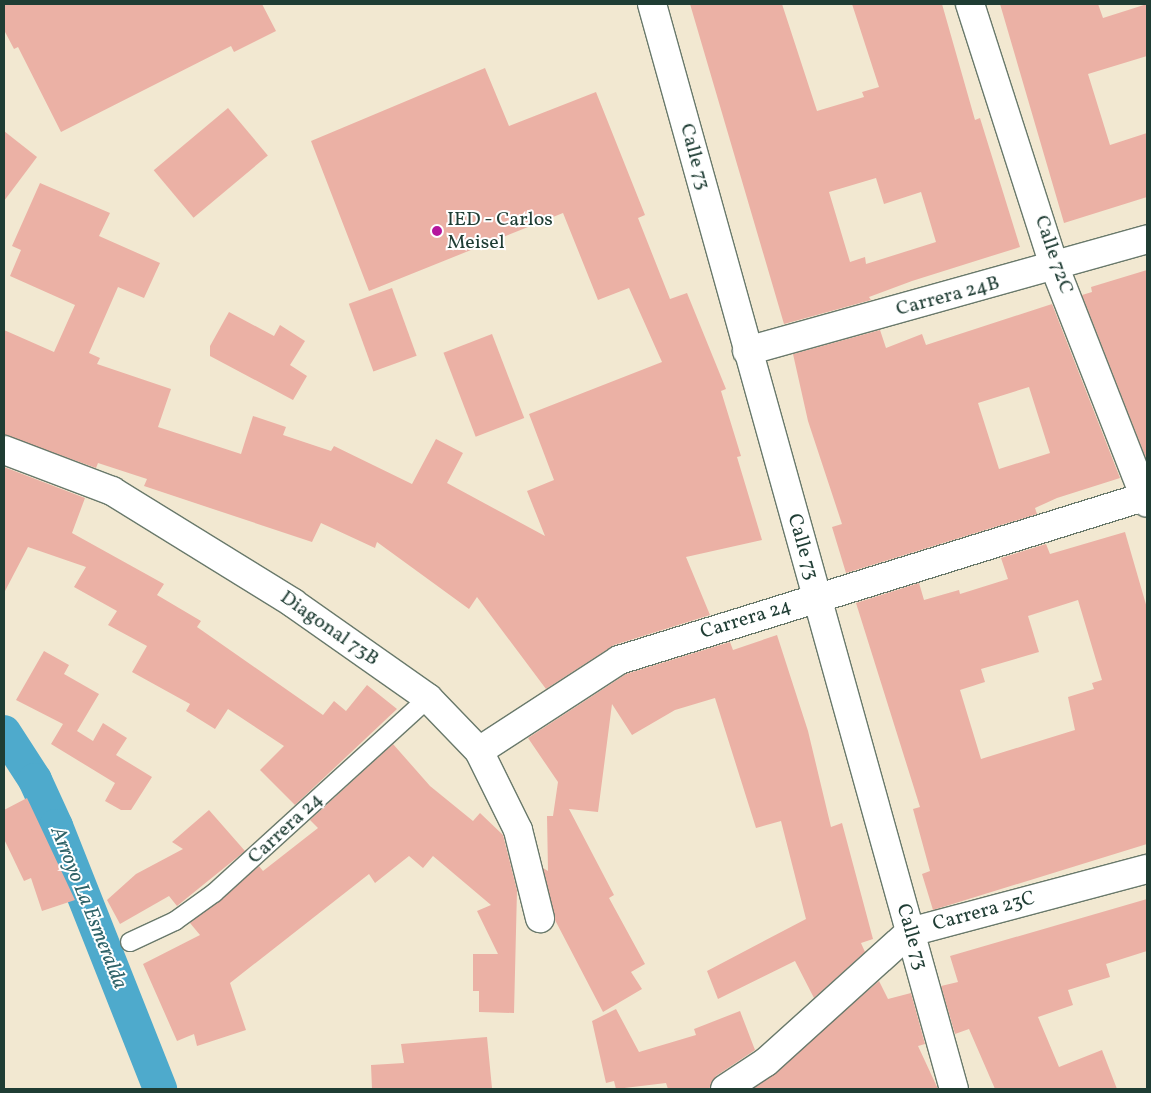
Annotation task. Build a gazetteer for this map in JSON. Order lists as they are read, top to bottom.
{
  "streets": {
    "street": [
      "Calle 73",
      "Calle 72C",
      "Carrera 24B",
      "Carrera 24",
      "Diagonal 73B",
      "Carrera 23C"
    ]
  },
  "crossings": [
    ["Calle 73", "Carrera 24B"],
    ["Calle 73", "Carrera 24"],
    ["Calle 73", "Carrera 23C"],
    ["Calle 72C", "Carrera 24B"],
    ["Calle 72C", "Carrera 24"],
    ["Carrera 24", "Diagonal 73B"]
  ],
  "water": ["Arroyo La Esmeralda"],
  "places": ["IED - Carlos Meisel"]
}
